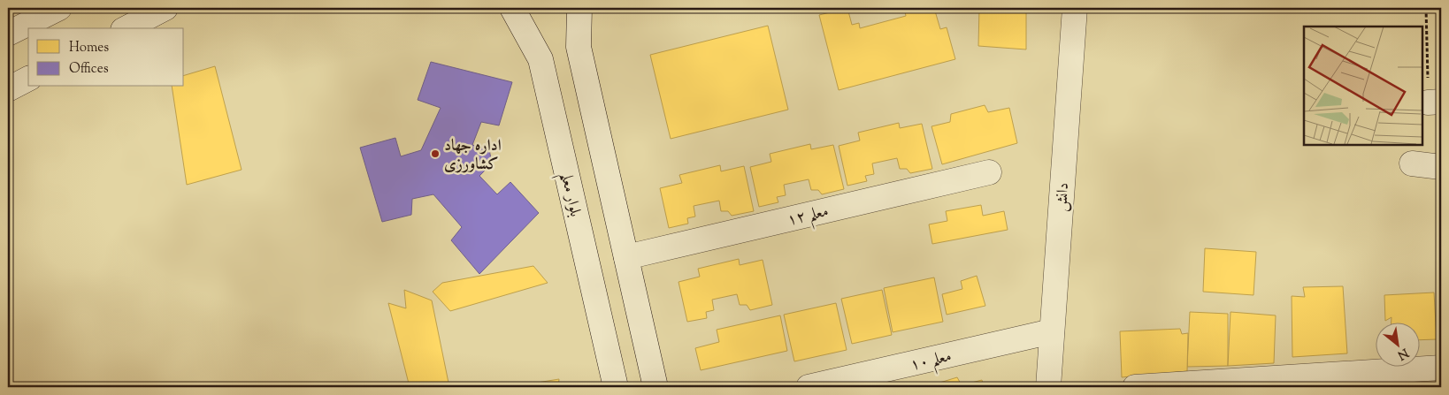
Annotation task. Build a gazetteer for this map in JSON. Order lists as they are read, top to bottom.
{
  "streets": {
    "street": [
      "بلوار معلم",
      "دانش",
      "معلم ۱۲",
      "معلم ۱۰"
    ]
  },
  "crossings": [
    ["دانش", "معلم ۱۰"]
  ],
  "places": ["اداره جهاد کشاورزی"],
  "legend": ["Homes", "Offices"],
  "north": "bottom right"
}
